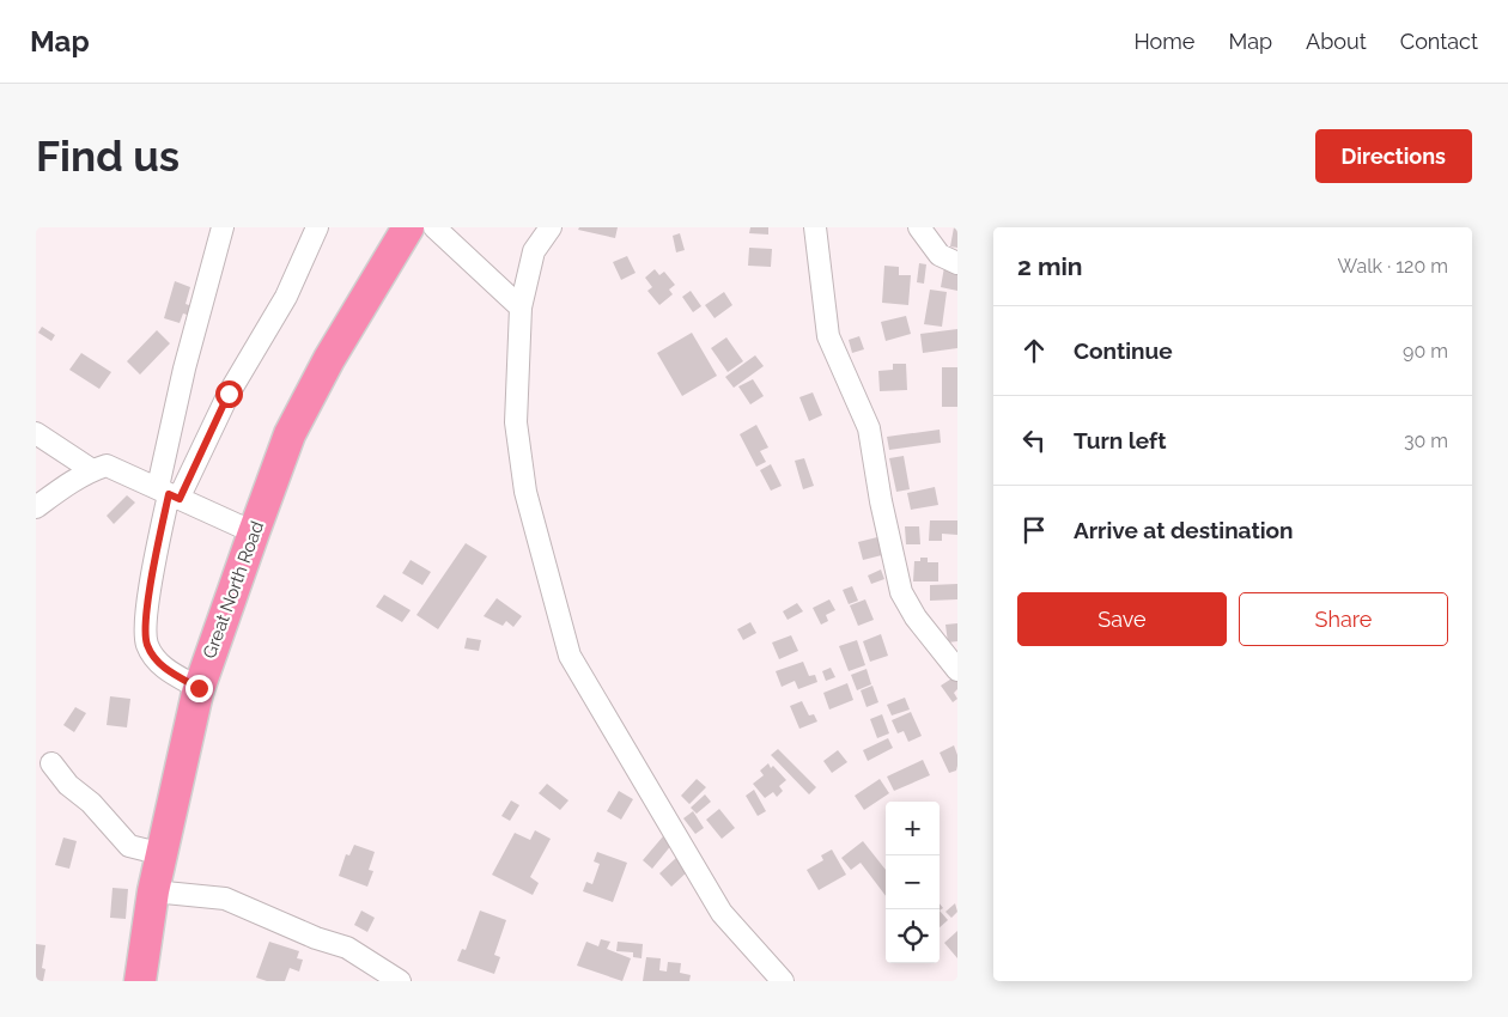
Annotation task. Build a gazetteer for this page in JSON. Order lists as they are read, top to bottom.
{
  "streets": {
    "highway": ["Great North Road"]
  },
  "page": {
    "header": "Map",
    "nav": [
      "Home",
      "Map",
      "About",
      "Contact"
    ],
    "buttons": [
      "Directions",
      ["Save", "Share"]
    ],
    "title": "Find us",
    "heading": ["2 min", "Walk · 120 m"],
    "list": [
      ["Continue", "90 m"],
      ["Turn left", "30 m"],
      "Arrive at destination"
    ],
    "map_buttons": ["+", "−"]
  }
}
